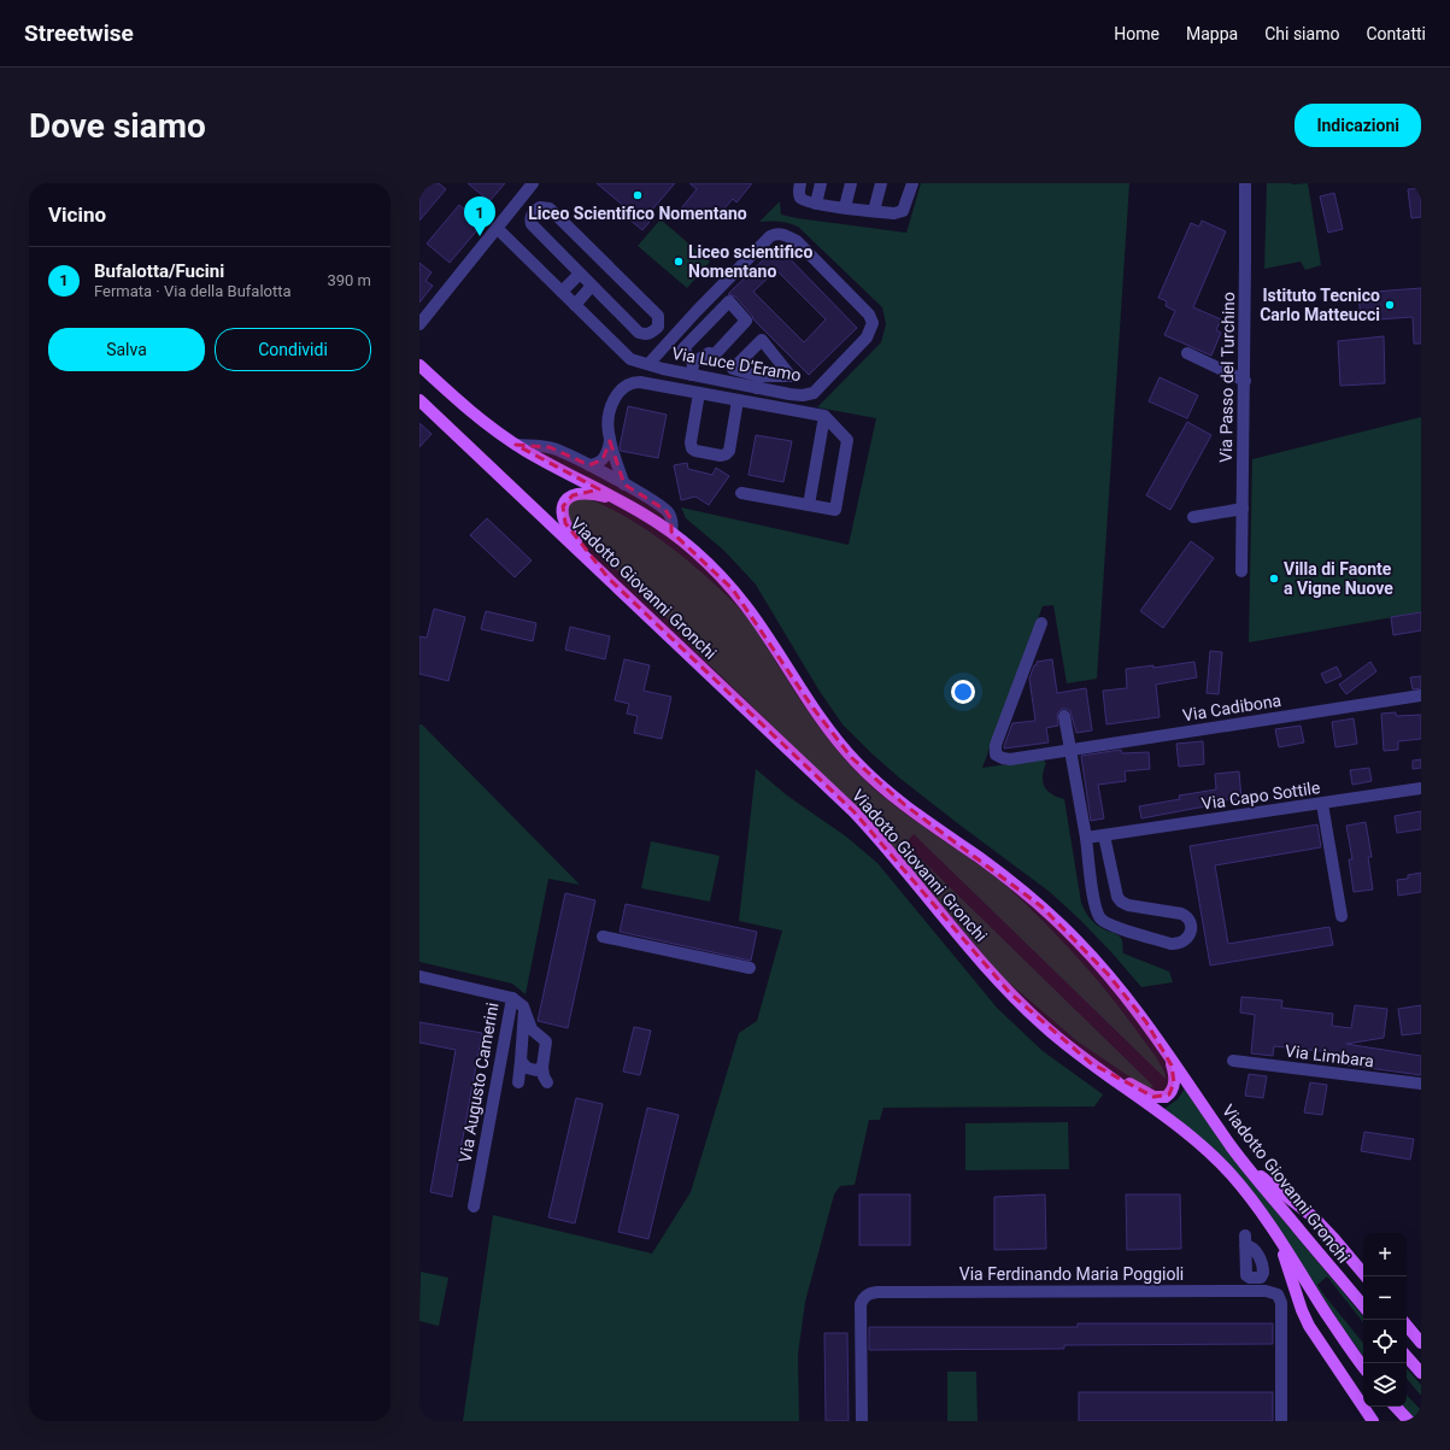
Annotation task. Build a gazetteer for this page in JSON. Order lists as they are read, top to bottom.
{
  "streets": {
    "main road": ["Viadotto Giovanni Gronchi"],
    "street": [
      "Via Luce D'Eramo",
      "Via Passo del Turchino",
      "Via Cadibona",
      "Via Capo Sottile",
      "Via Limbara",
      "Via Augusto Camerini",
      "Via Ferdinando Maria Poggioli"
    ]
  },
  "places": [
    "Liceo Scientifico Nomentano",
    "Liceo scientifico Nomentano",
    "Istituto Tecnico Carlo Matteucci",
    "Villa di Faonte a Vigne Nuove"
  ],
  "page": {
    "header": "Streetwise",
    "nav": [
      "Home",
      "Mappa",
      "Chi siamo",
      "Contatti"
    ],
    "buttons": [
      "Indicazioni",
      ["Salva", "Condividi"]
    ],
    "title": "Dove siamo",
    "heading": "Vicino",
    "pins": "1",
    "list": [
      {
        "mark": "1",
        "name": "Bufalotta/Fucini",
        "note": "Fermata · Via della Bufalotta",
        "value": "390 m"
      }
    ],
    "map_buttons": ["+", "−"]
  }
}
